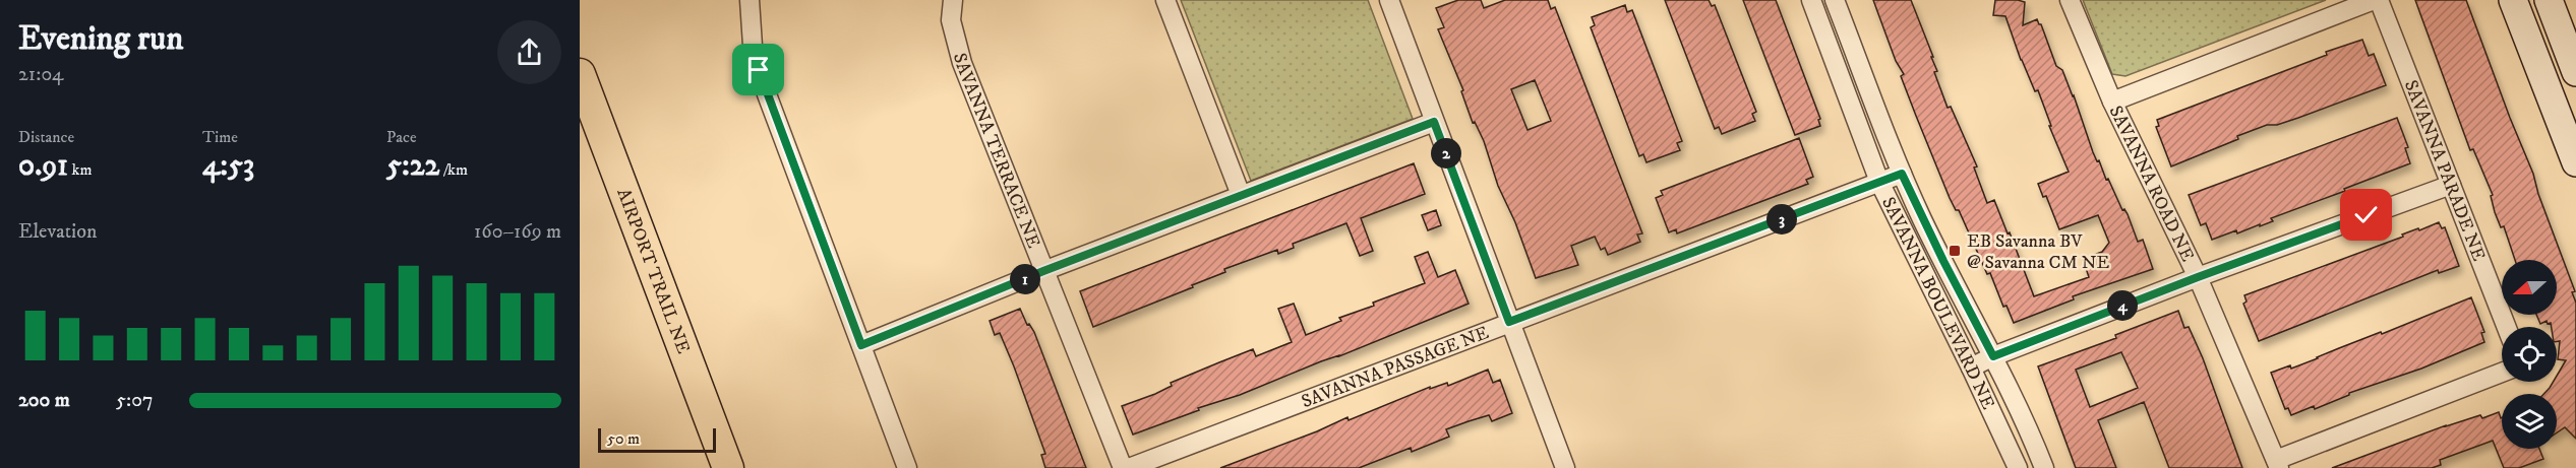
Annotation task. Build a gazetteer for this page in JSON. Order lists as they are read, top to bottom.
{
  "streets": {
    "main road": ["AIRPORT TRAIL NE"],
    "street": [
      "SAVANNA TERRACE NE",
      "SAVANNA PARADE NE",
      "SAVANNA ROAD NE",
      "SAVANNA BOULEVARD NE",
      "SAVANNA PASSAGE NE"
    ]
  },
  "crossings": [
    ["SAVANNA BOULEVARD NE", "SAVANNA PASSAGE NE"]
  ],
  "places": {
    "transit": ["EB Savanna BV @ Savanna CM NE"]
  },
  "scale_bar": "50 m",
  "north": "left",
  "page": {
    "heading": ["Evening run", "21:04"],
    "stats": [
      ["Distance", "0.91 km"],
      ["Time", "4:53"],
      ["Pace", "5:22 /km"]
    ],
    "pins": [
      "2",
      "3",
      "1",
      "4"
    ],
    "chart": ["Elevation", "160–169 m"],
    "list": [
      {
        "name": "200 m",
        "note": "5:07"
      }
    ],
    "scale": "50 m"
  }
}
